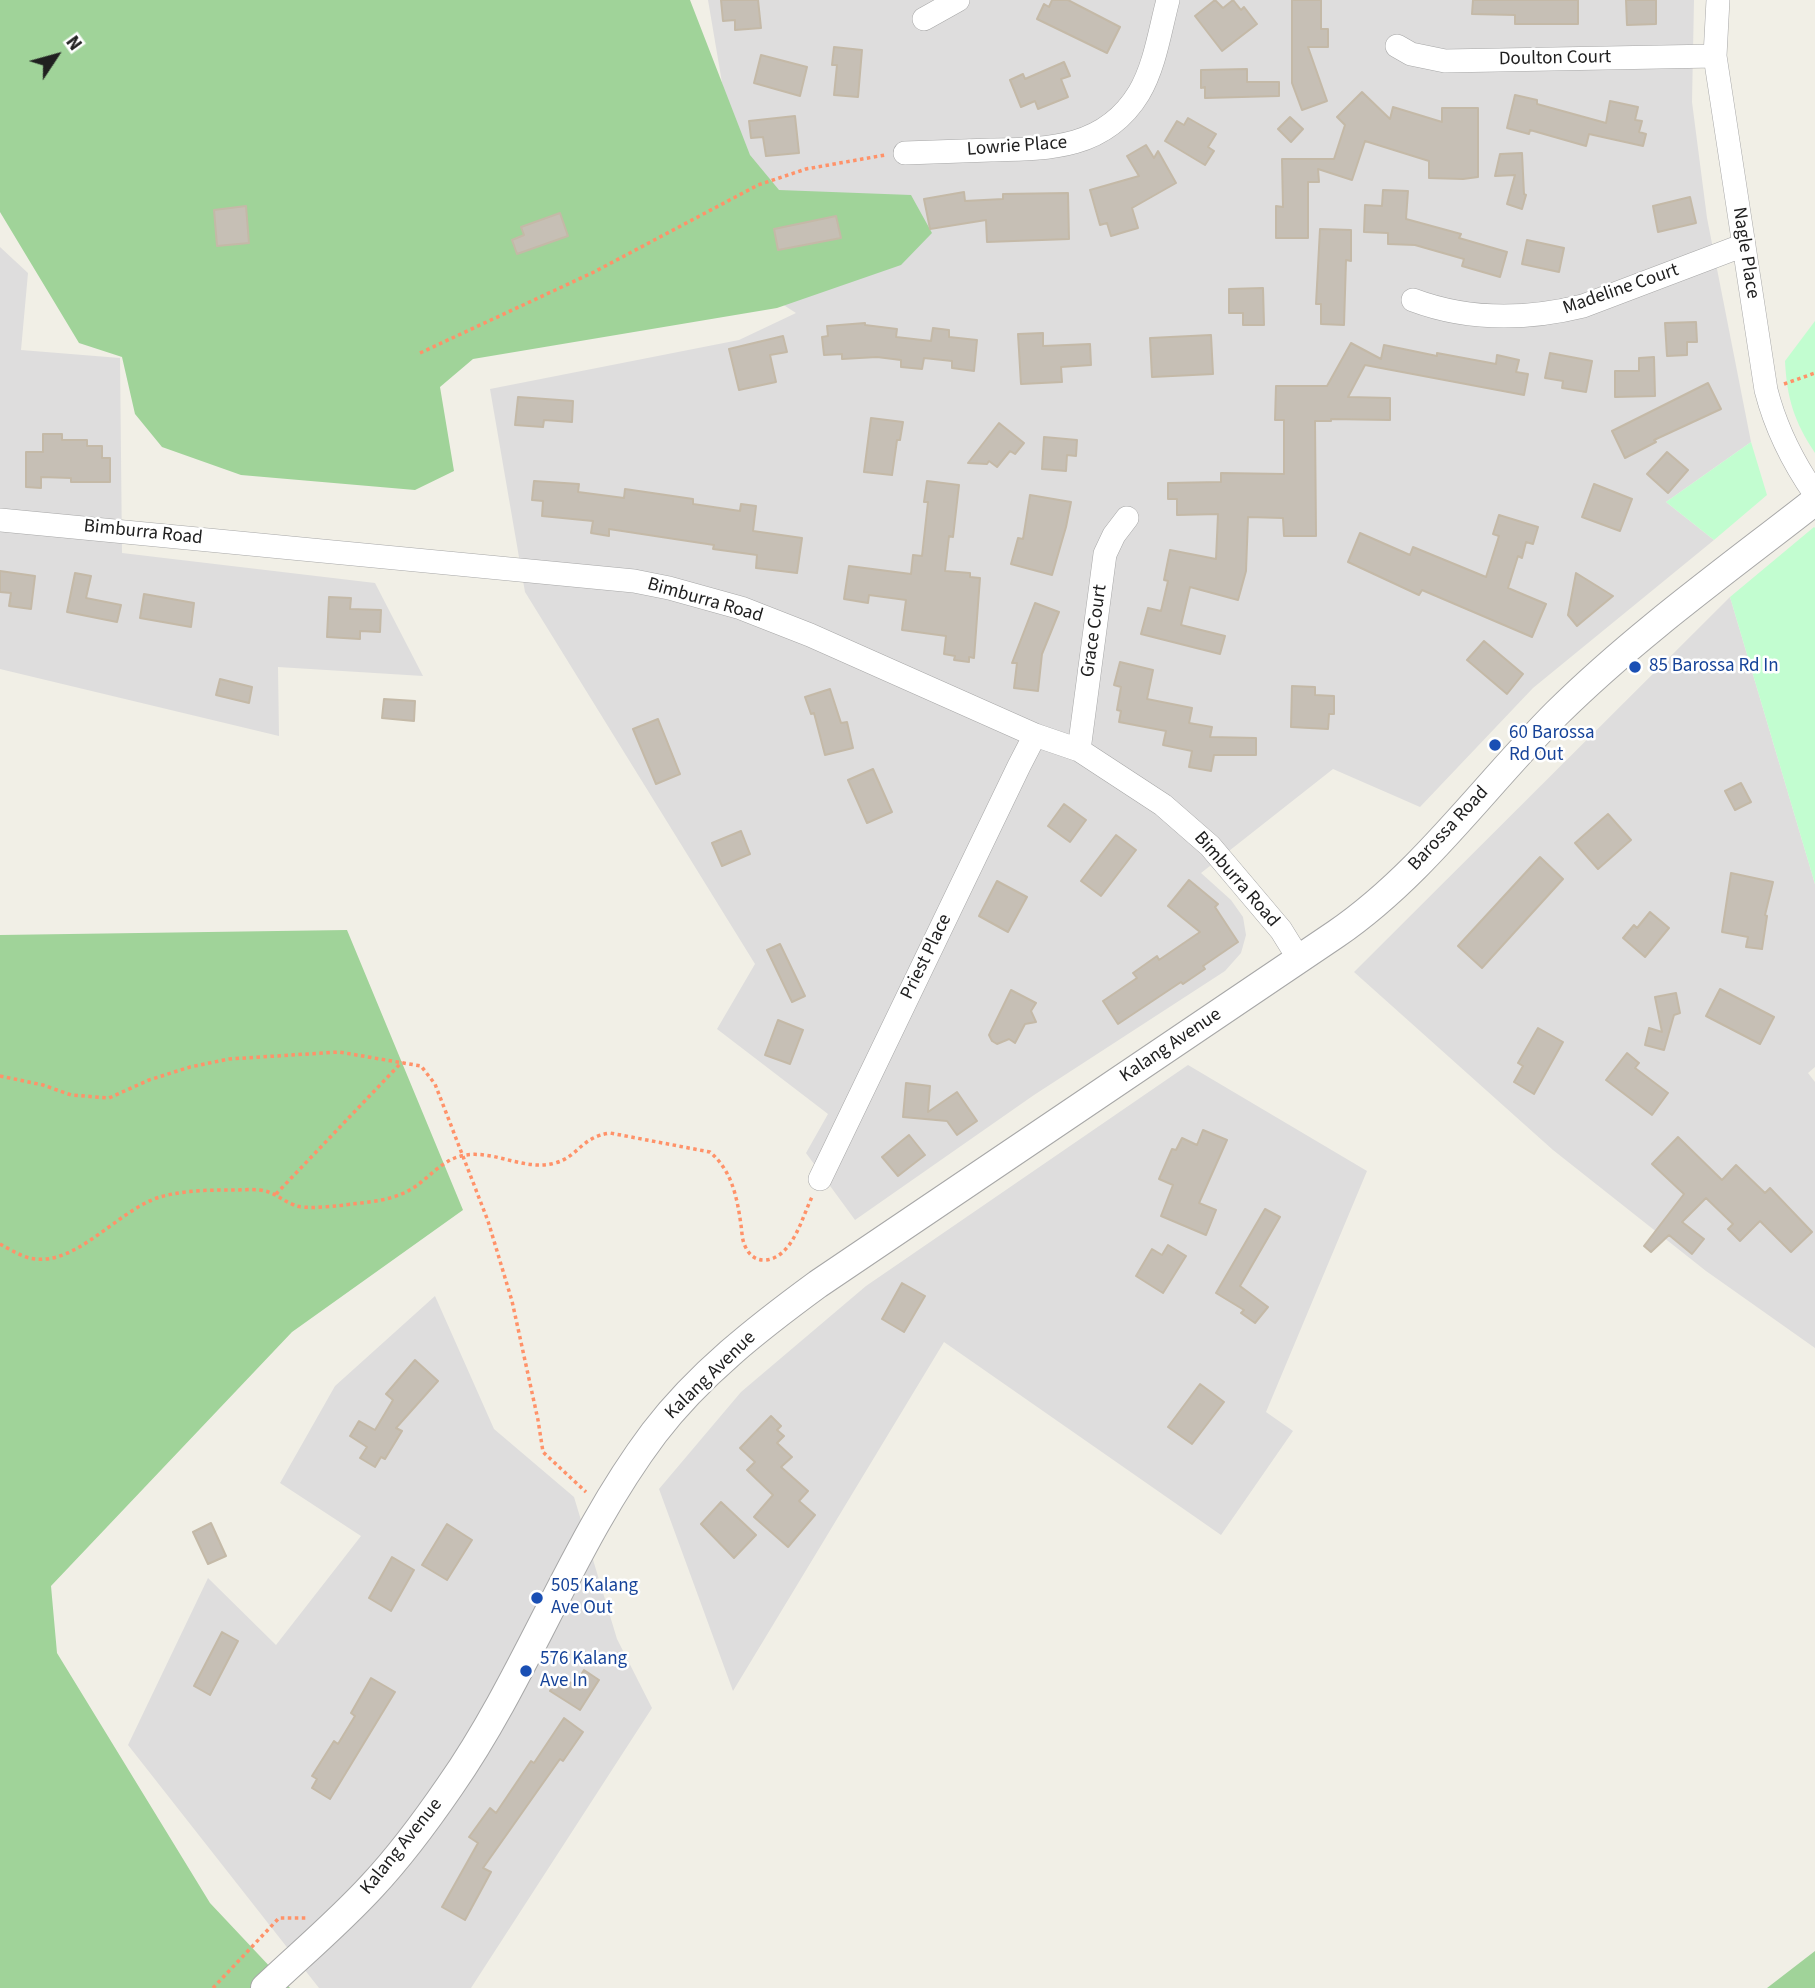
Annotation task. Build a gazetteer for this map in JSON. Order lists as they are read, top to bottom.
{
  "streets": {
    "street": [
      "Doulton Court",
      "Lowrie Place",
      "Nagle Place",
      "Madeline Court",
      "Bimburra Road",
      "Grace Court",
      "Barossa Road",
      "Priest Place",
      "Kalang Avenue"
    ]
  },
  "crossings": [
    ["Doulton Court", "Nagle Place"],
    ["Nagle Place", "Madeline Court"],
    ["Bimburra Road", "Grace Court"],
    ["Bimburra Road", "Barossa Road"],
    ["Bimburra Road", "Priest Place"],
    ["Bimburra Road", "Kalang Avenue"],
    ["Barossa Road", "Kalang Avenue"]
  ],
  "places": [
    "85 Barossa Rd In",
    "60 Barossa Rd Out",
    "505 Kalang Ave Out",
    "576 Kalang Ave In"
  ],
  "north": "top right"
}
